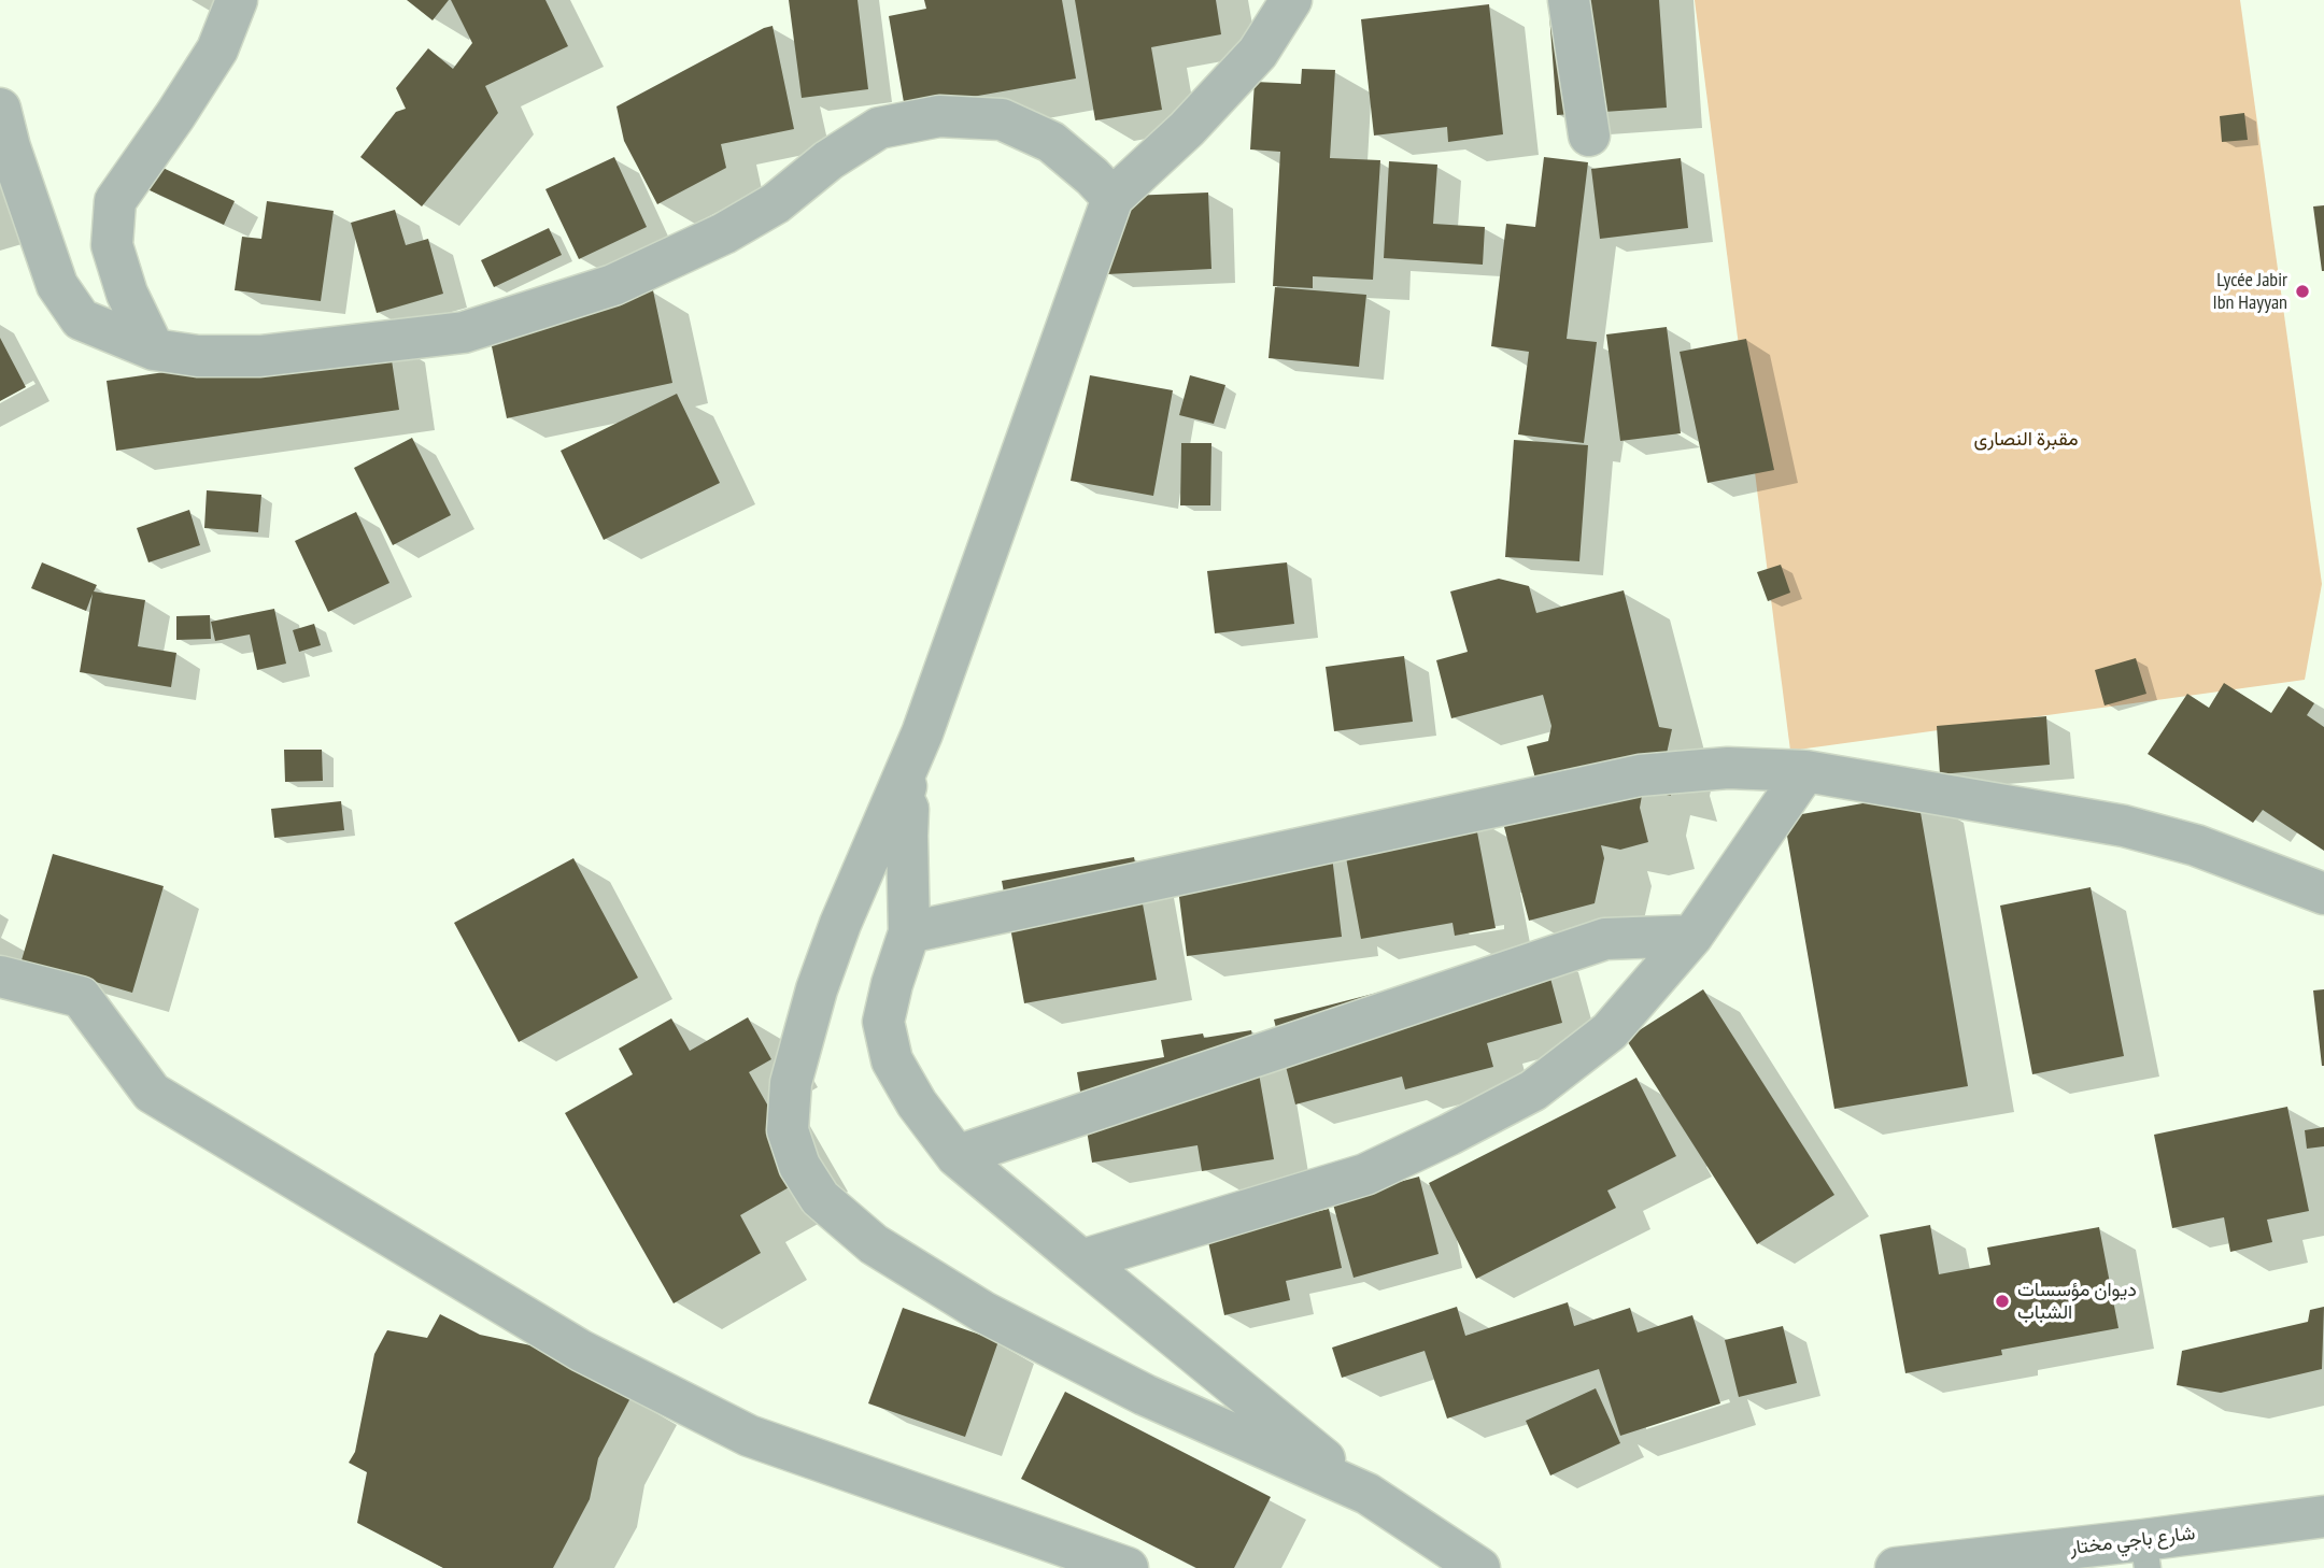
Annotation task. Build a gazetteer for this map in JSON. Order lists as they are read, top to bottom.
{
  "streets": {
    "street": ["شارع باجي مختار"]
  },
  "parks": ["مقبرة النصارى"],
  "places": ["Lycée Jabir Ibn Hayyan", "ديوان مؤسسات الشباب"]
}
